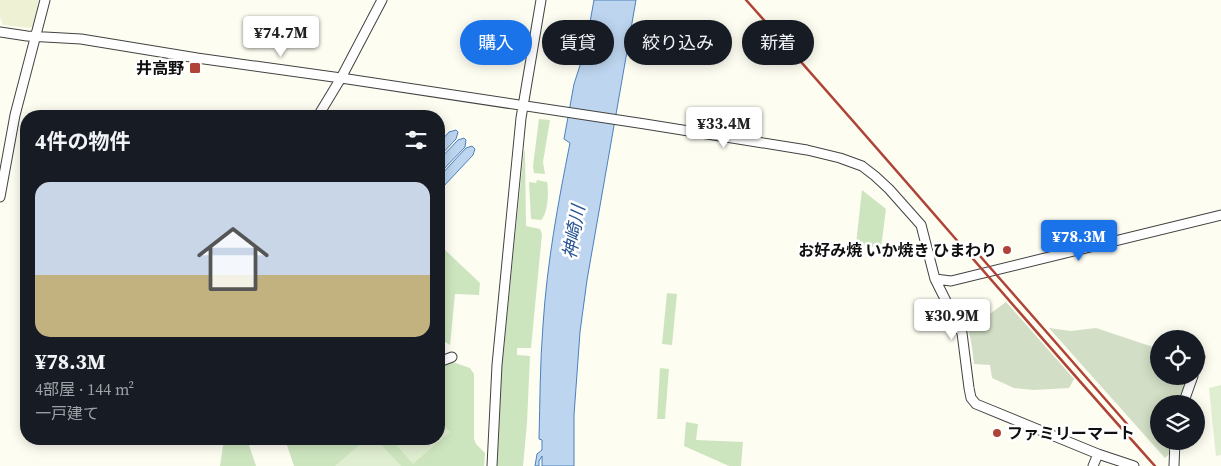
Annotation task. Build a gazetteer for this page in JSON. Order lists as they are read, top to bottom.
{
  "water": ["神崎川"],
  "places": {
    "transit": ["井高野"],
    "other": ["お好み焼 いか焼き ひまわり", "ファミリーマート"]
  },
  "page": {
    "price": [
      "¥74.7M",
      "¥33.4M",
      "¥78.3M",
      "¥30.9M"
    ],
    "chip": [
      "購入",
      "賃貸",
      "絞り込み",
      "新着"
    ],
    "heading": "4件の物件",
    "list": [
      {
        "name": "¥78.3M",
        "note": "4部屋 · 144 m² · 一戸建て"
      }
    ]
  }
}
